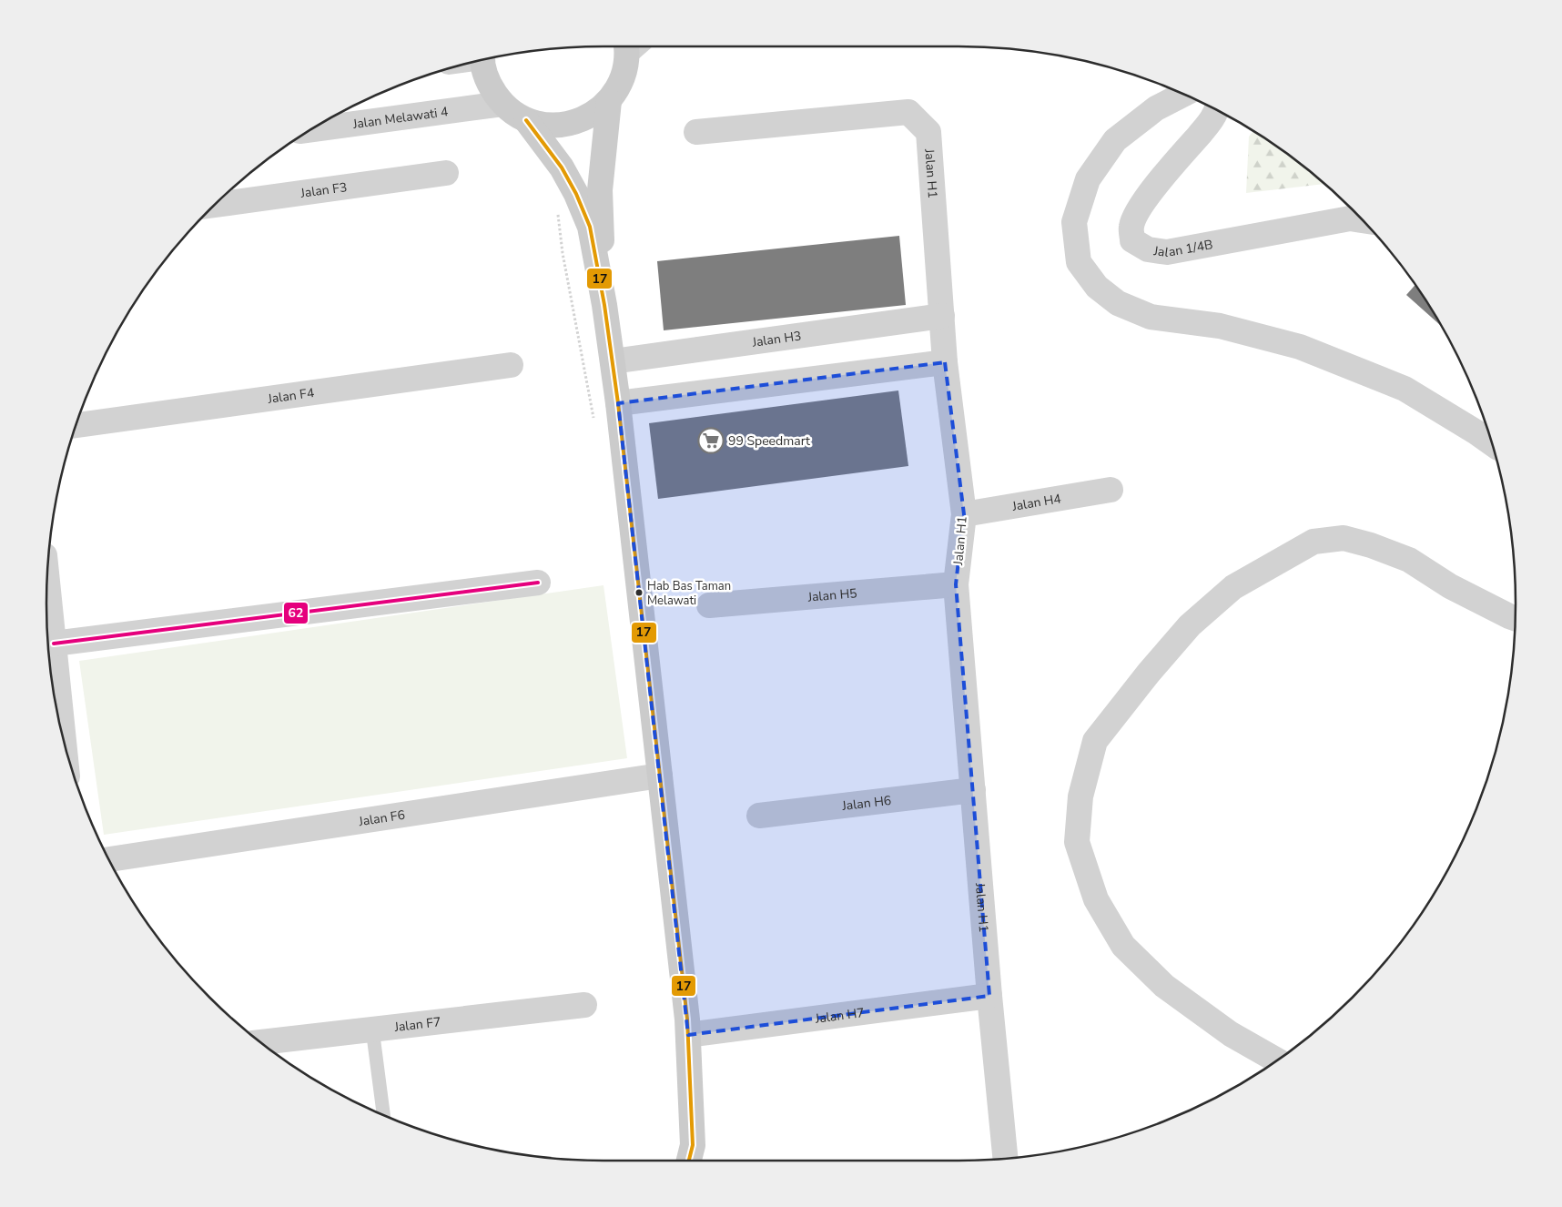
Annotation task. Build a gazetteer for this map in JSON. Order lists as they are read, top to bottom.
{
  "streets": {
    "street": [
      "Jalan Melawati 4",
      "Jalan H1",
      "Jalan F3",
      "Jalan 1/4B",
      "Jalan H3",
      "Jalan F4",
      "Jalan H4",
      "Jalan H5",
      "Jalan H6",
      "Jalan F6",
      "Jalan H7",
      "Jalan F7"
    ]
  },
  "crossings": [
    ["Jalan H1", "Jalan H3"],
    ["Jalan H1", "Jalan H4"],
    ["Jalan H1", "Jalan H5"],
    ["Jalan H1", "Jalan H6"],
    ["Jalan H1", "Jalan H7"]
  ],
  "places": {
    "supermarket": ["99 Speedmart"],
    "other": ["Hab Bas Taman Melawati"]
  },
  "lines": ["transit line 17", "transit line 62"]
}
